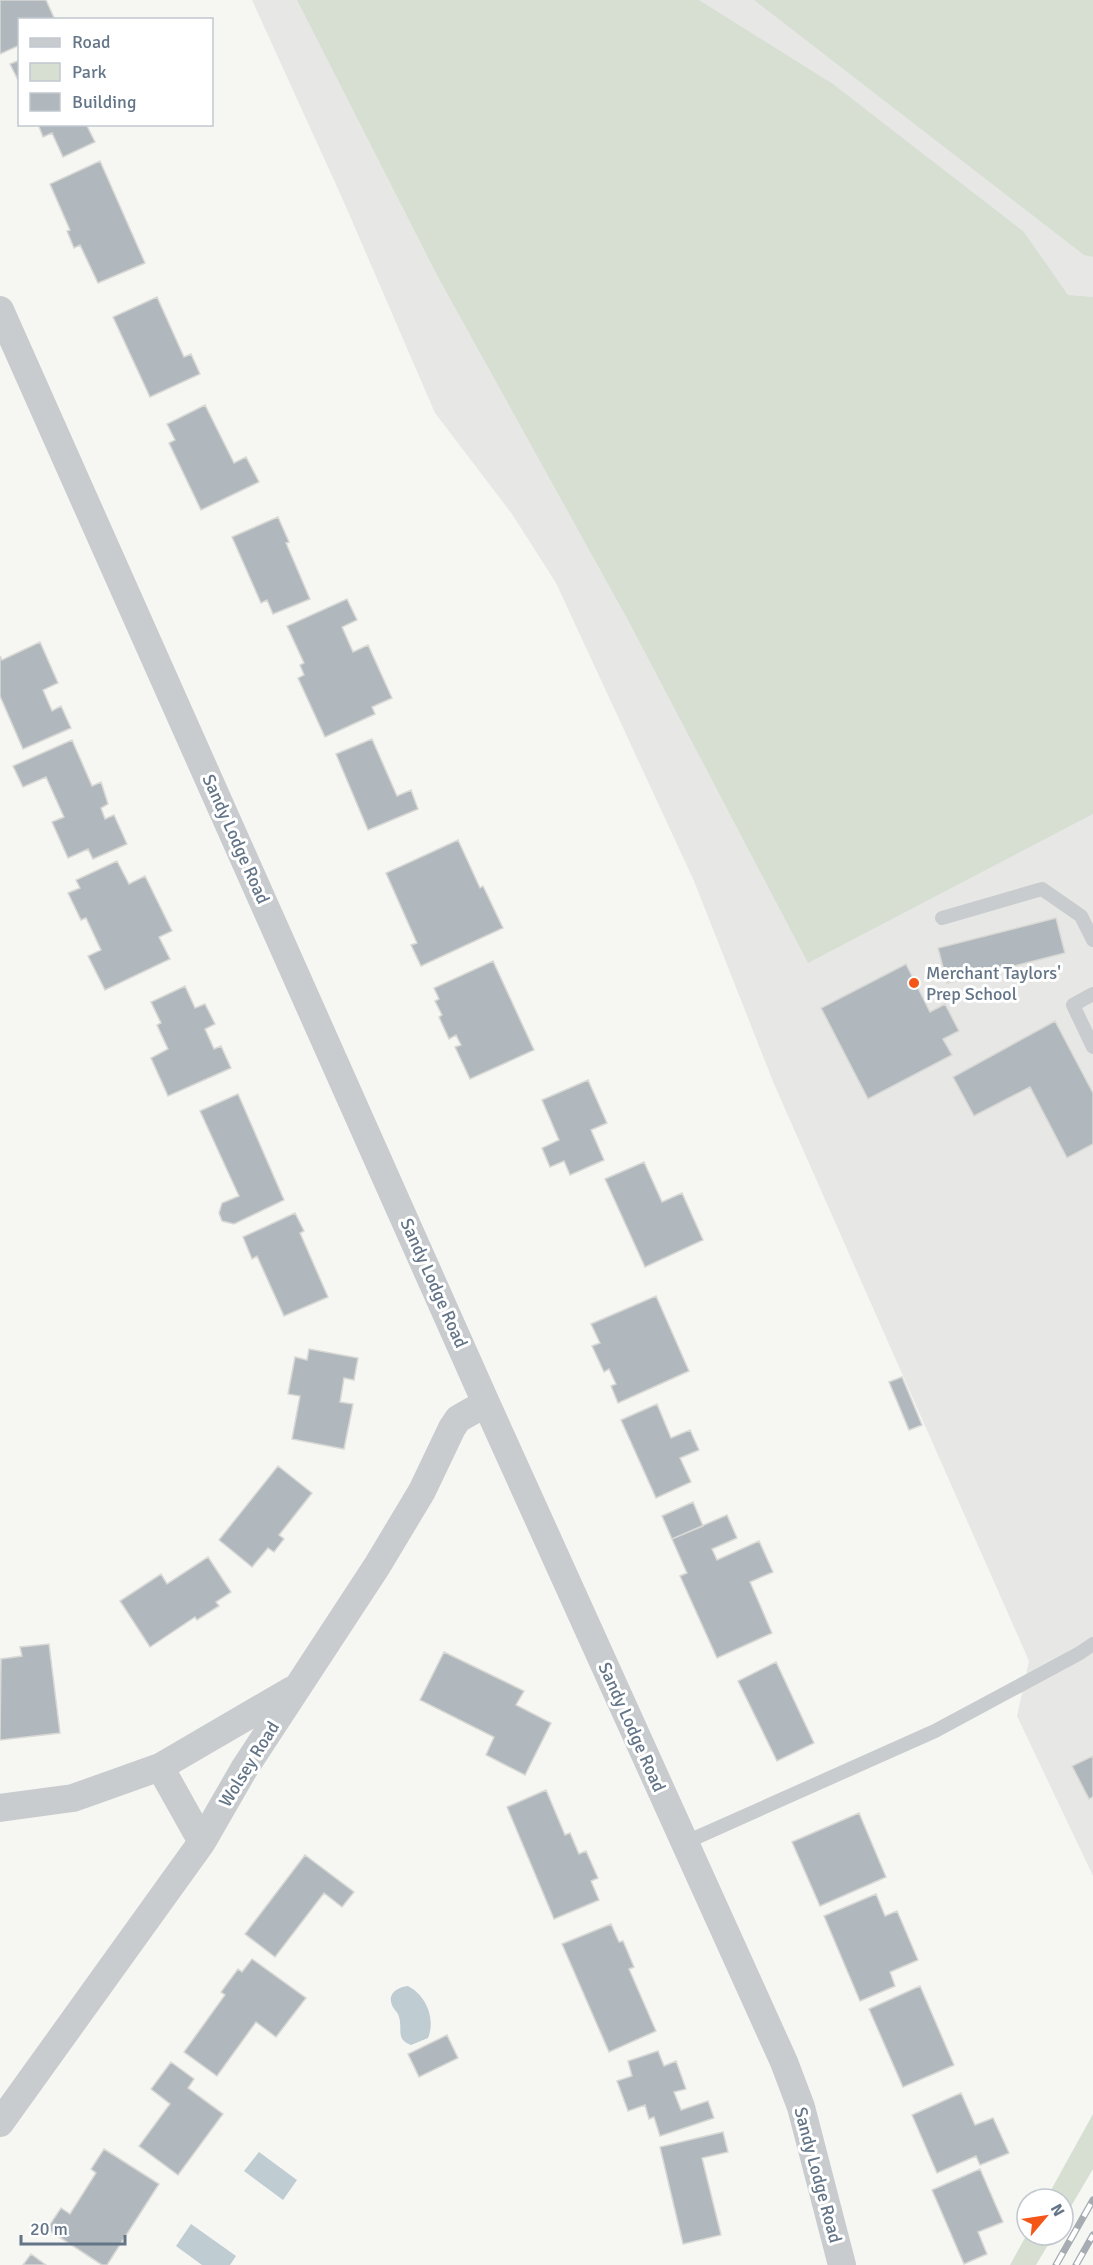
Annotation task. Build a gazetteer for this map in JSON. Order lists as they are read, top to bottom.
{
  "streets": {
    "street": ["Sandy Lodge Road", "Wolsey Road"]
  },
  "crossings": [
    ["Sandy Lodge Road", "Wolsey Road"]
  ],
  "places": ["Merchant Taylors' Prep School"],
  "legend": ["Road", "Park", "Building"],
  "scale_bar": "20 m",
  "north": "top right"
}
